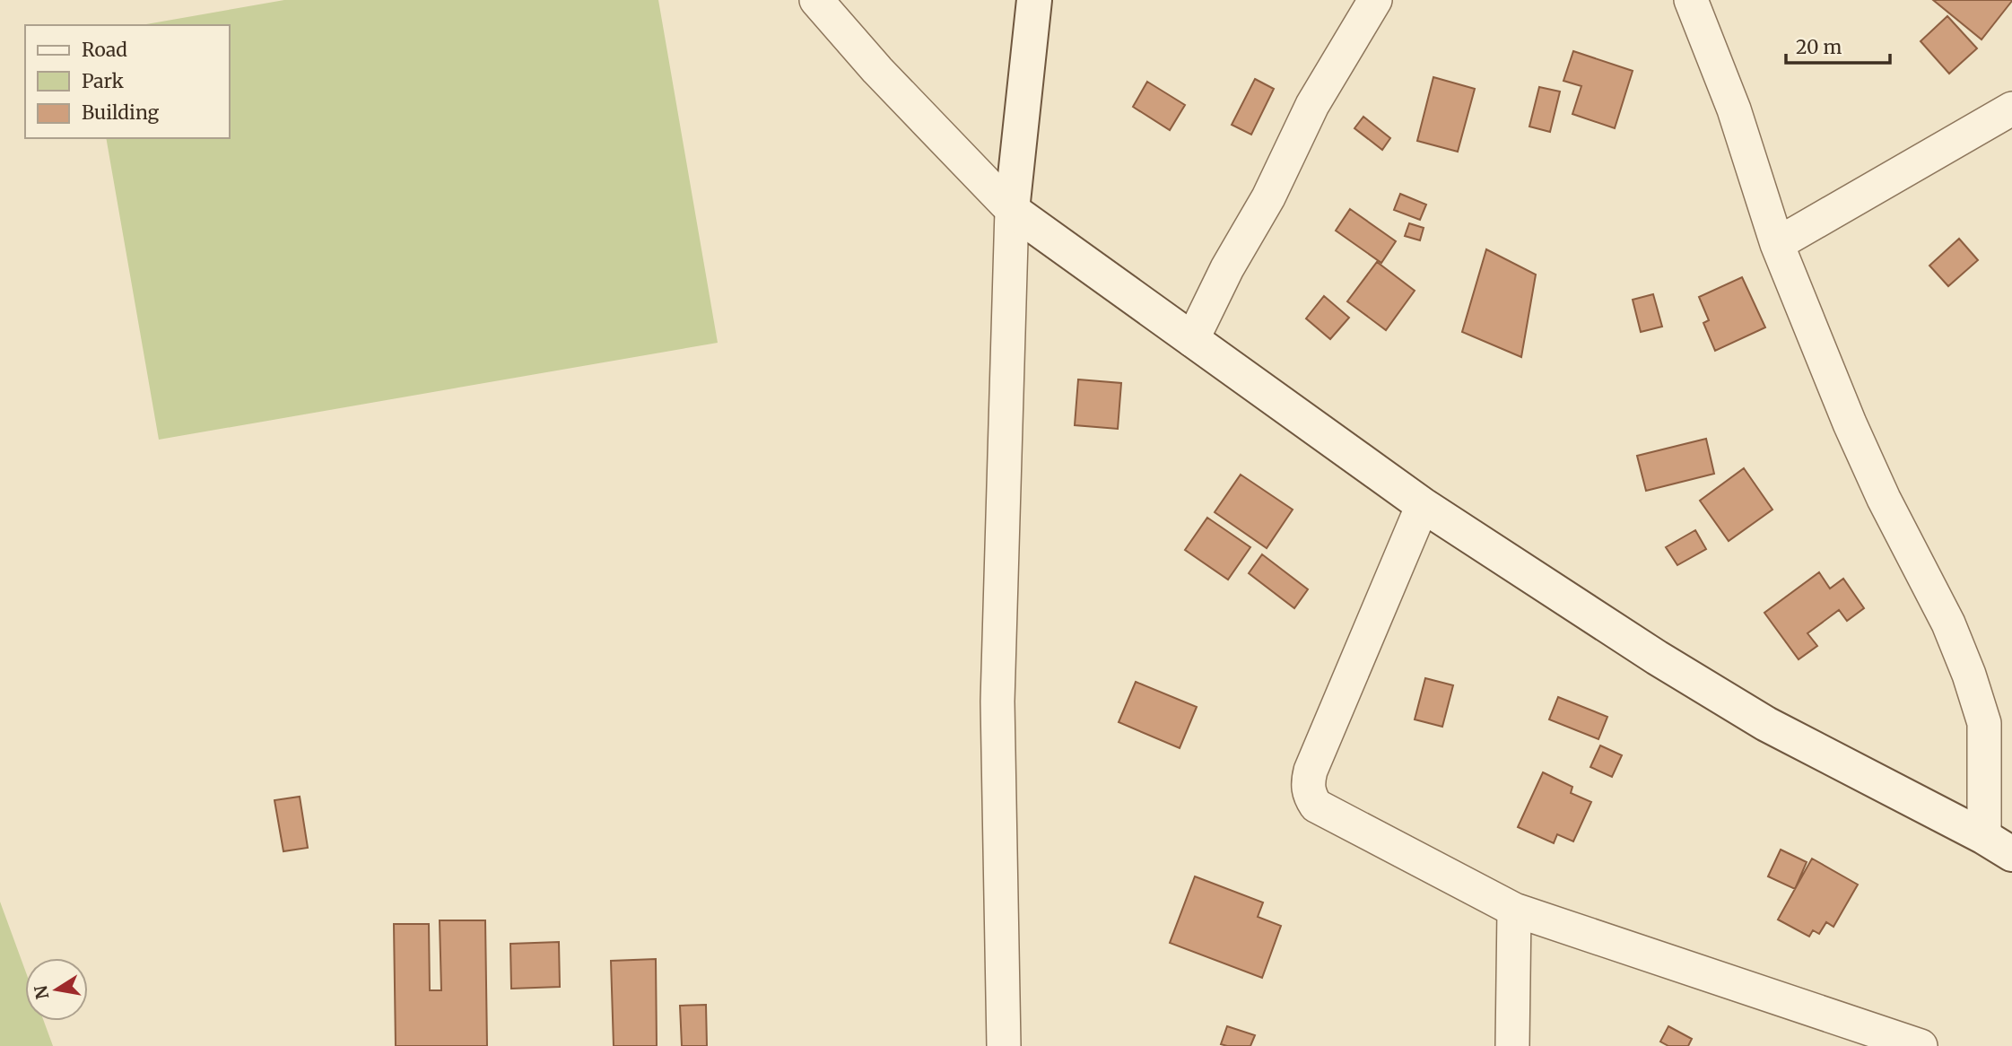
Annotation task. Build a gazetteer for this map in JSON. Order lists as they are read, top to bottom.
{
  "legend": ["Road", "Park", "Building"],
  "scale_bar": "20 m",
  "north": "left"
}
